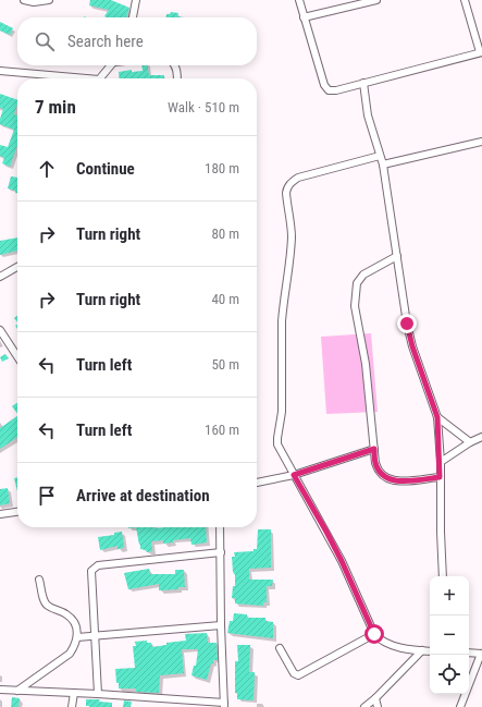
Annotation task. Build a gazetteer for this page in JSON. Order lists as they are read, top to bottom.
{
  "page": {
    "search": "Search here",
    "heading": ["7 min", "Walk · 510 m"],
    "list": [
      ["Continue", "180 m"],
      ["Turn right", "80 m"],
      ["Turn right", "40 m"],
      ["Turn left", "50 m"],
      ["Turn left", "160 m"],
      "Arrive at destination"
    ],
    "map_buttons": ["+", "−"]
  }
}
